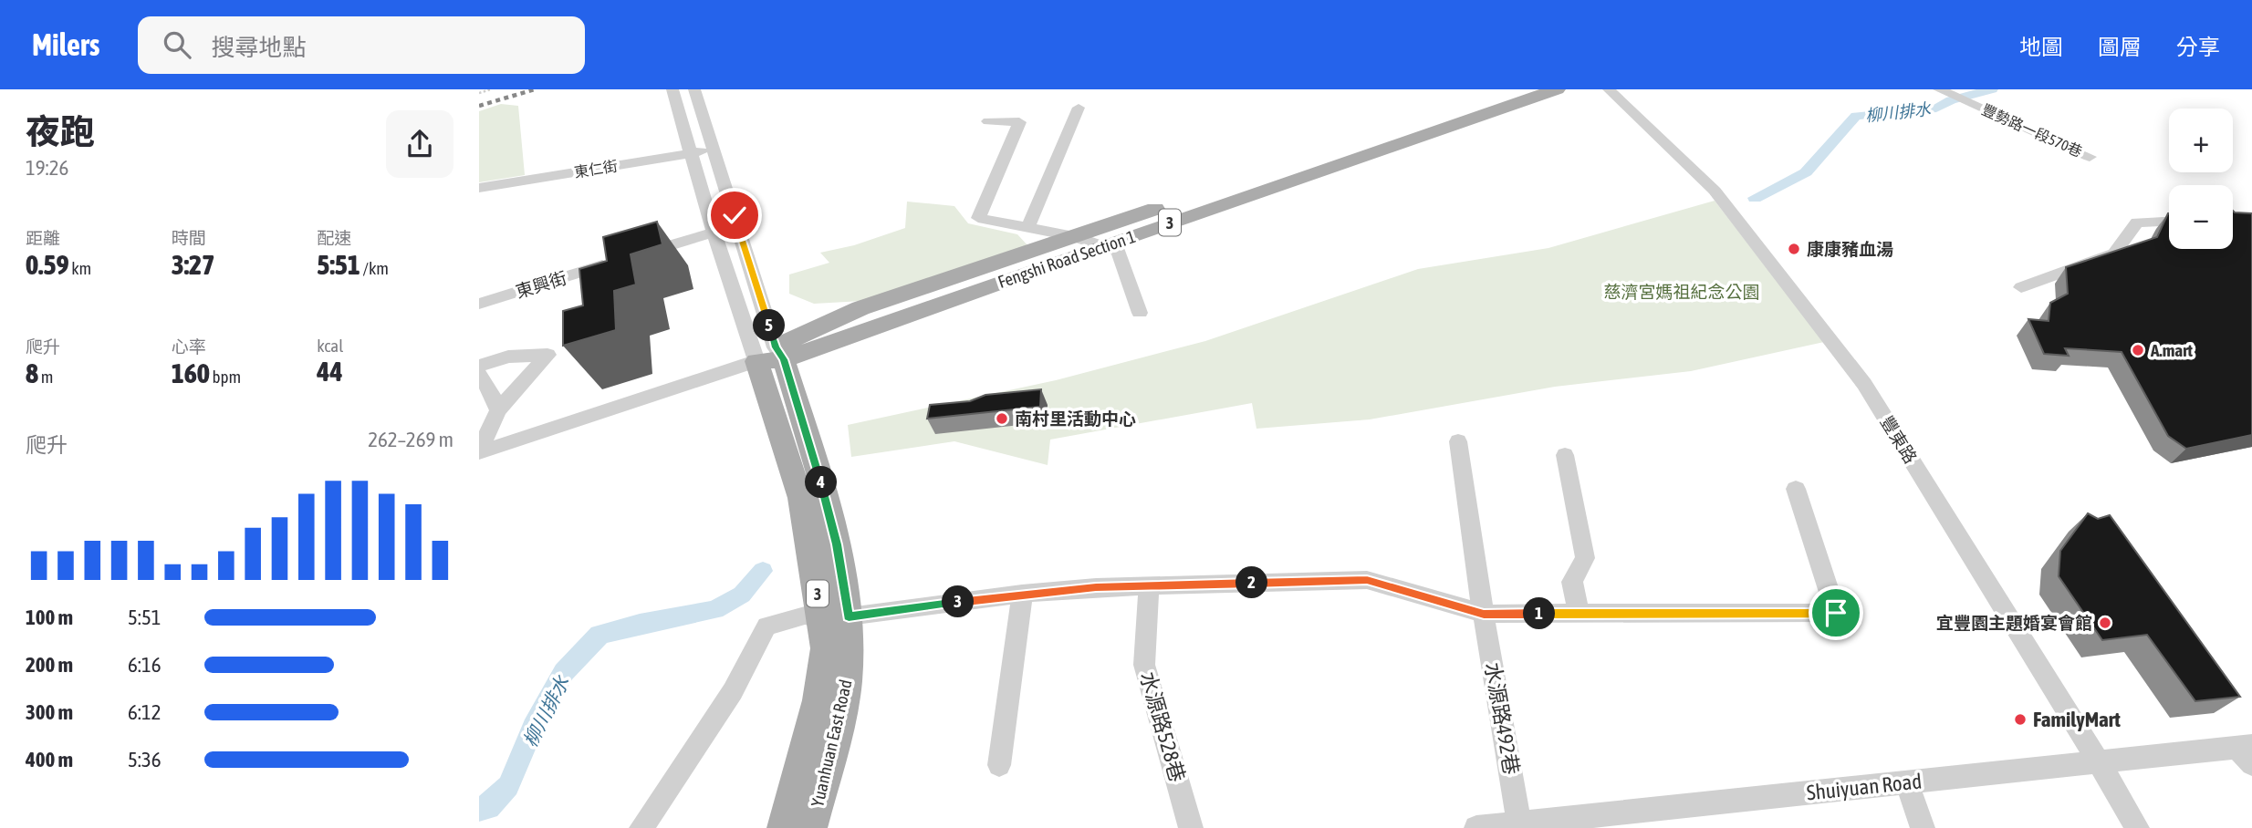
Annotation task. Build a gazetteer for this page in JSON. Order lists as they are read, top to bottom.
{
  "streets": {
    "main road": ["3", "Fengshi Road Section 1", "Yuanhuan East Road"],
    "street": [
      "豐勢路一段570巷",
      "東仁街",
      "東興街",
      "豐東路",
      "水源路492巷",
      "水源路528巷",
      "Shuiyuan Road"
    ]
  },
  "crossings": [
    ["Fengshi Road Section 1", "Yuanhuan East Road"],
    ["豐東路", "Shuiyuan Road"],
    ["水源路492巷", "Shuiyuan Road"]
  ],
  "water": ["柳川排水"],
  "parks": ["慈濟宮媽祖紀念公園"],
  "places": [
    "康康豬血湯",
    "A.mart",
    "南村里活動中心",
    "宜豐園主題婚宴會館",
    "FamilyMart"
  ],
  "page": {
    "header": "Milers",
    "search": "搜尋地點",
    "nav": ["地圖", "圖層", "分享"],
    "heading": ["夜跑", "19:26"],
    "map_buttons": ["+", "−"],
    "stats": [
      ["距離", "0.59 km"],
      ["時間", "3:27"],
      ["配速", "5:51 /km"],
      ["爬升", "8 m"],
      ["心率", "160 bpm"],
      ["kcal", "44"]
    ],
    "pins": [
      "5",
      "4",
      "2",
      "3",
      "1"
    ],
    "chart": ["爬升", "262–269 m"],
    "list": [
      {
        "name": "100 m",
        "note": "5:51"
      },
      {
        "name": "200 m",
        "note": "6:16"
      },
      {
        "name": "300 m",
        "note": "6:12"
      },
      {
        "name": "400 m",
        "note": "5:36"
      }
    ]
  }
}
